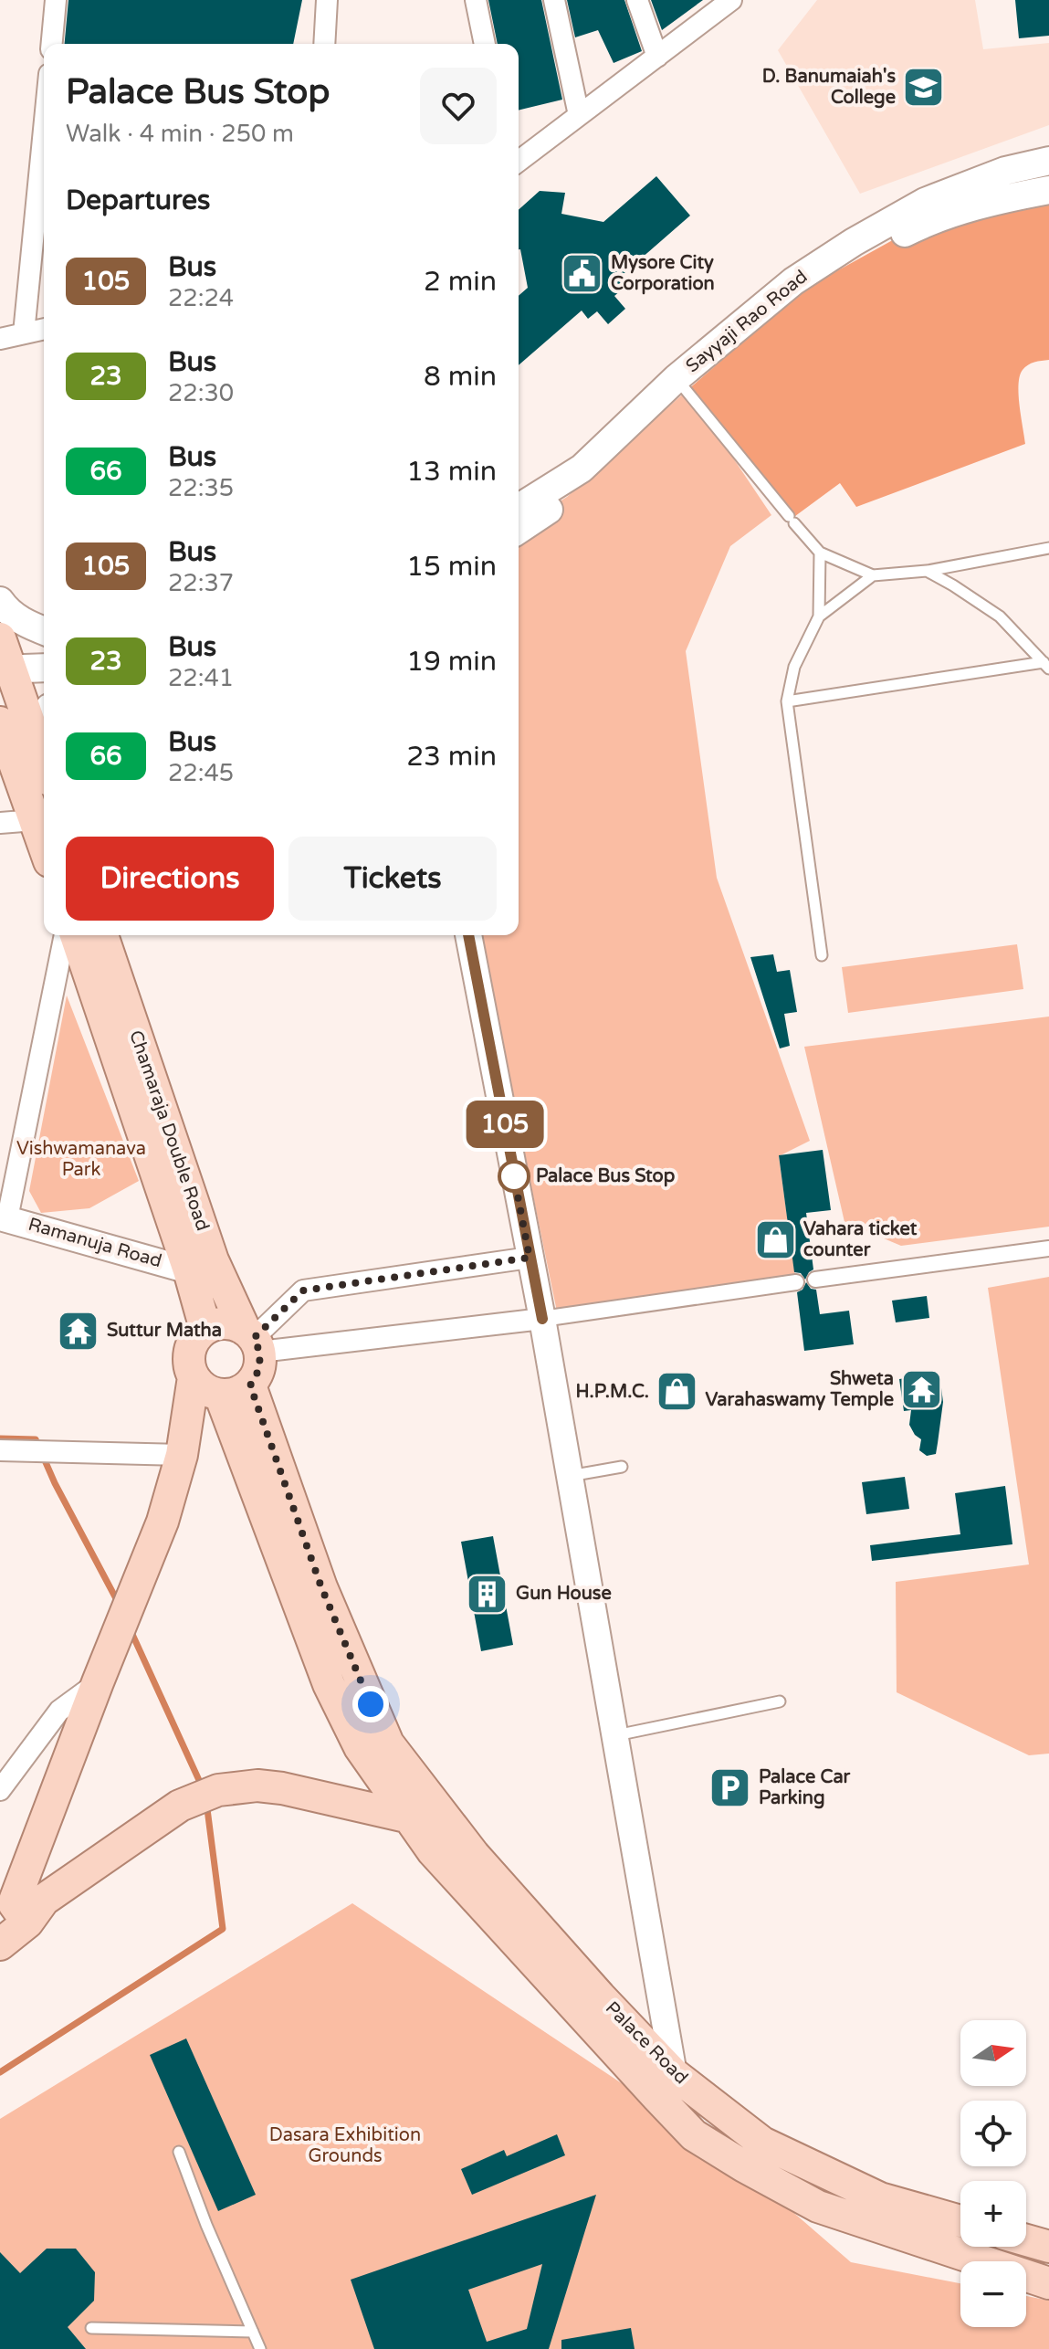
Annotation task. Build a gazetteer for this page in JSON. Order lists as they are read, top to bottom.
{
  "streets": {
    "main road": ["Sayyaji Rao Road", "Chamaraja Double Road", "Palace Road"],
    "street": ["Ramanuja Road"]
  },
  "parks": ["Vishwamanava Park", "Dasara Exhibition Grounds"],
  "places": {
    "school or university": ["D. Banumaiah's College"],
    "public building": ["Mysore City Corporation"],
    "other": ["Palace Bus Stop"],
    "shop": ["Vahara ticket counter", "H.P.M.C."],
    "temple": ["Suttur Matha", "Shweta Varahaswamy Temple"],
    "building": ["Gun House"],
    "parking": ["Palace Car Parking"]
  },
  "lines": ["bus line 105"],
  "north": "right",
  "page": {
    "on_map": "105",
    "heading": [
      ["Palace Bus Stop", "Walk · 4 min · 250 m"],
      "Departures"
    ],
    "list": [
      {
        "mark": "105",
        "name": "Bus",
        "note": "22:24",
        "value": "2 min"
      },
      {
        "mark": "23",
        "name": "Bus",
        "note": "22:30",
        "value": "8 min"
      },
      {
        "mark": "66",
        "name": "Bus",
        "note": "22:35",
        "value": "13 min"
      },
      {
        "mark": "105",
        "name": "Bus",
        "note": "22:37",
        "value": "15 min"
      },
      {
        "mark": "23",
        "name": "Bus",
        "note": "22:41",
        "value": "19 min"
      },
      {
        "mark": "66",
        "name": "Bus",
        "note": "22:45",
        "value": "23 min"
      }
    ],
    "buttons": ["Directions", "Tickets"],
    "map_buttons": ["+", "−"]
  }
}
